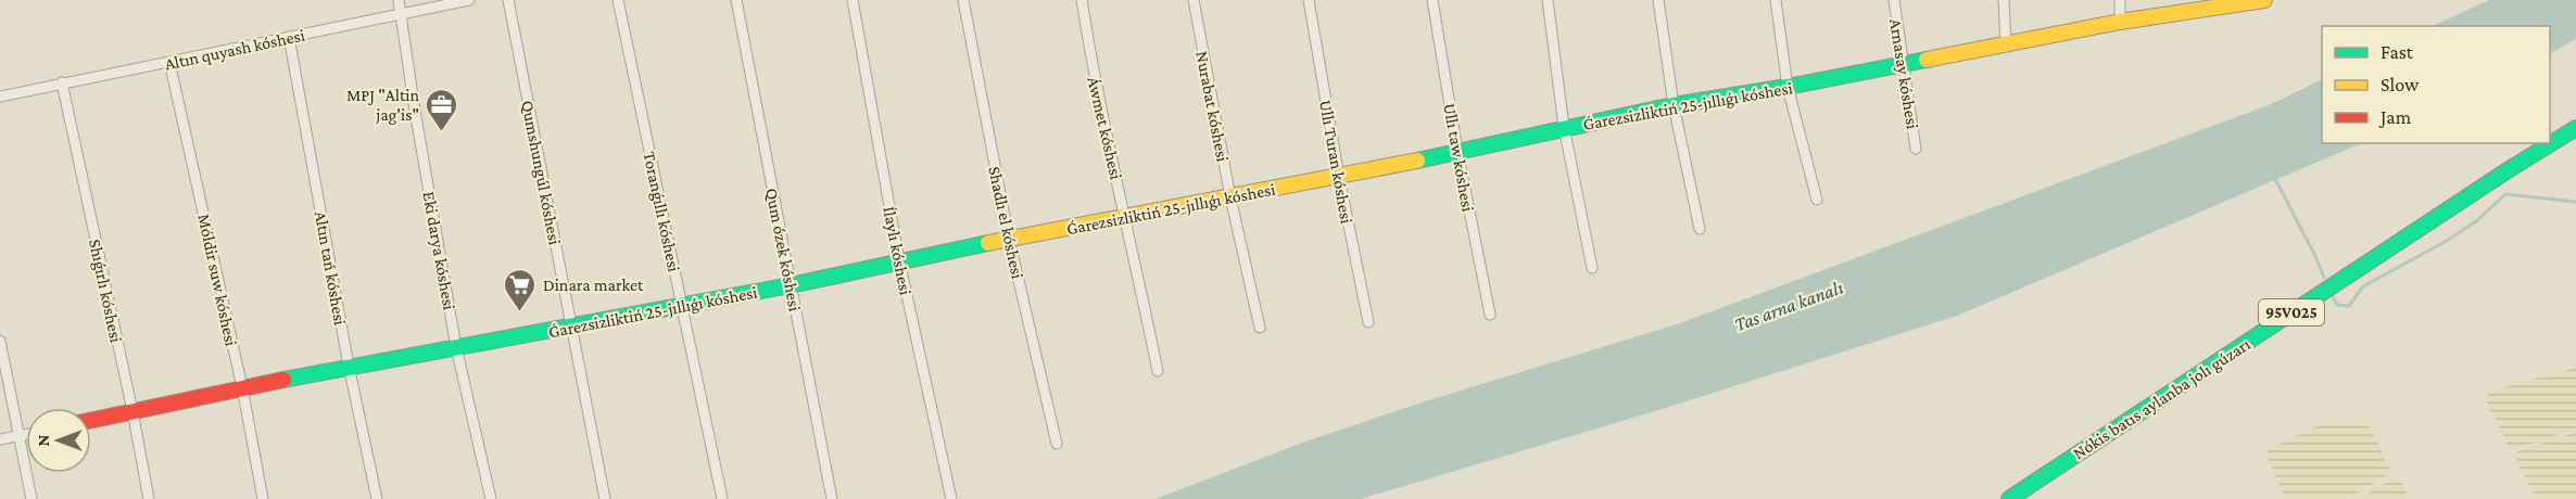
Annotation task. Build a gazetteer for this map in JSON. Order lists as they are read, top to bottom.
{
  "streets": {
    "street": [
      "Altın quyash kóshesi",
      "Arnasay kóshesi",
      "Ǵarezsizliktiń 25-jıllıǵı kóshesi",
      "Nurabat kóshesi",
      "Áwmet kóshesi",
      "Ullı taw kóshesi",
      "Ullı Turan kóshesi",
      "Qumshungúl kóshesi",
      "Toranǵıllı kóshesi",
      "Shadlı el kóshesi",
      "Qum ózek kóshesi",
      "Eki darya kóshesi",
      "Ílaylı kóshesi",
      "Altın tań kóshesi",
      "Móldir suw kóshesi",
      "Shıǵırlı kóshesi",
      "95V025",
      "Nókis batıs aylanba jolı gúzarı"
    ]
  },
  "crossings": [
    ["Altın quyash kóshesi", "Eki darya kóshesi"],
    ["Altın quyash kóshesi", "Altın tań kóshesi"],
    ["Altın quyash kóshesi", "Móldir suw kóshesi"],
    ["Altın quyash kóshesi", "Shıǵırlı kóshesi"],
    ["Arnasay kóshesi", "Ǵarezsizliktiń 25-jıllıǵı kóshesi"],
    ["Ǵarezsizliktiń 25-jıllıǵı kóshesi", "Nurabat kóshesi"],
    ["Ǵarezsizliktiń 25-jıllıǵı kóshesi", "Áwmet kóshesi"],
    ["Ǵarezsizliktiń 25-jıllıǵı kóshesi", "Ullı taw kóshesi"],
    ["Ǵarezsizliktiń 25-jıllıǵı kóshesi", "Ullı Turan kóshesi"],
    ["Ǵarezsizliktiń 25-jıllıǵı kóshesi", "Qumshungúl kóshesi"],
    ["Ǵarezsizliktiń 25-jıllıǵı kóshesi", "Toranǵıllı kóshesi"],
    ["Ǵarezsizliktiń 25-jıllıǵı kóshesi", "Shadlı el kóshesi"],
    ["Ǵarezsizliktiń 25-jıllıǵı kóshesi", "Qum ózek kóshesi"],
    ["Ǵarezsizliktiń 25-jıllıǵı kóshesi", "Eki darya kóshesi"],
    ["Ǵarezsizliktiń 25-jıllıǵı kóshesi", "Ílaylı kóshesi"],
    ["Ǵarezsizliktiń 25-jıllıǵı kóshesi", "Altın tań kóshesi"],
    ["Ǵarezsizliktiń 25-jıllıǵı kóshesi", "Móldir suw kóshesi"],
    ["Ǵarezsizliktiń 25-jıllıǵı kóshesi", "Shıǵırlı kóshesi"]
  ],
  "water": ["Tas arna kanalı"],
  "places": {
    "office": ["MPJ \"Altin jag'is\""],
    "supermarket": ["Dinara market"]
  },
  "legend": ["Fast", "Slow", "Jam"],
  "north": "left"
}
